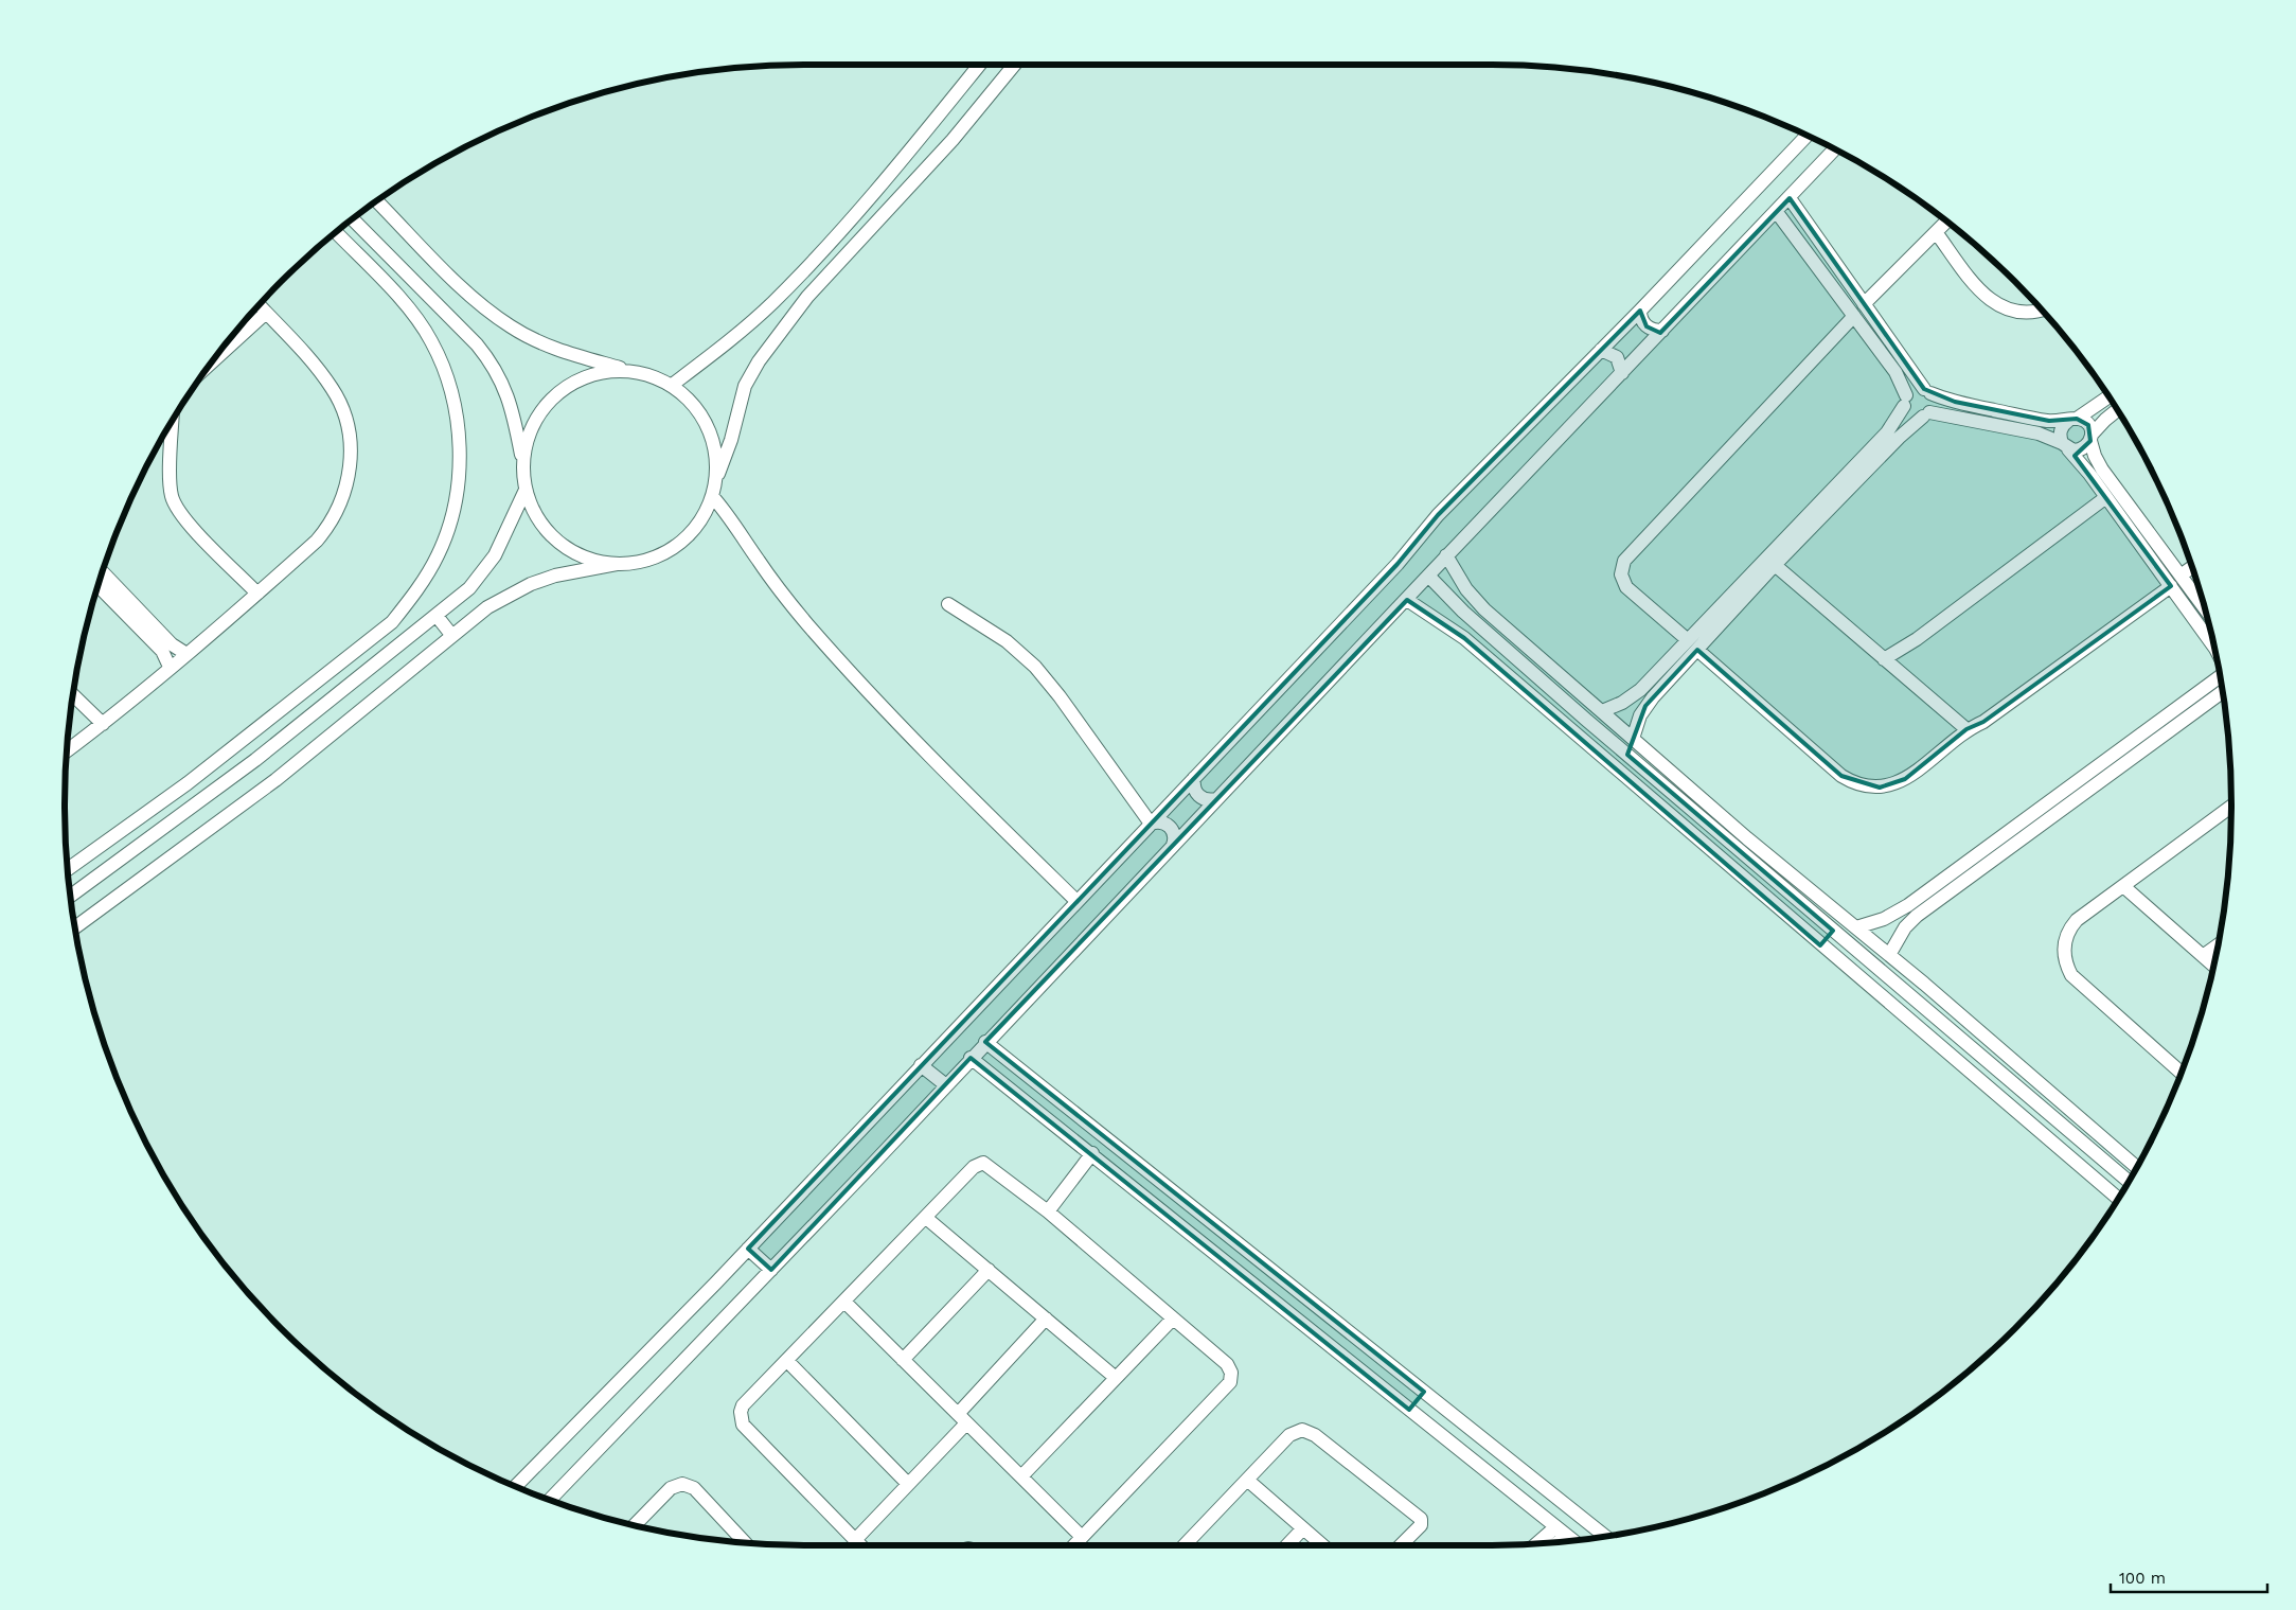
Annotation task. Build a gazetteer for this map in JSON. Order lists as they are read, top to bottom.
{
  "scale_bar": "100 m"
}
